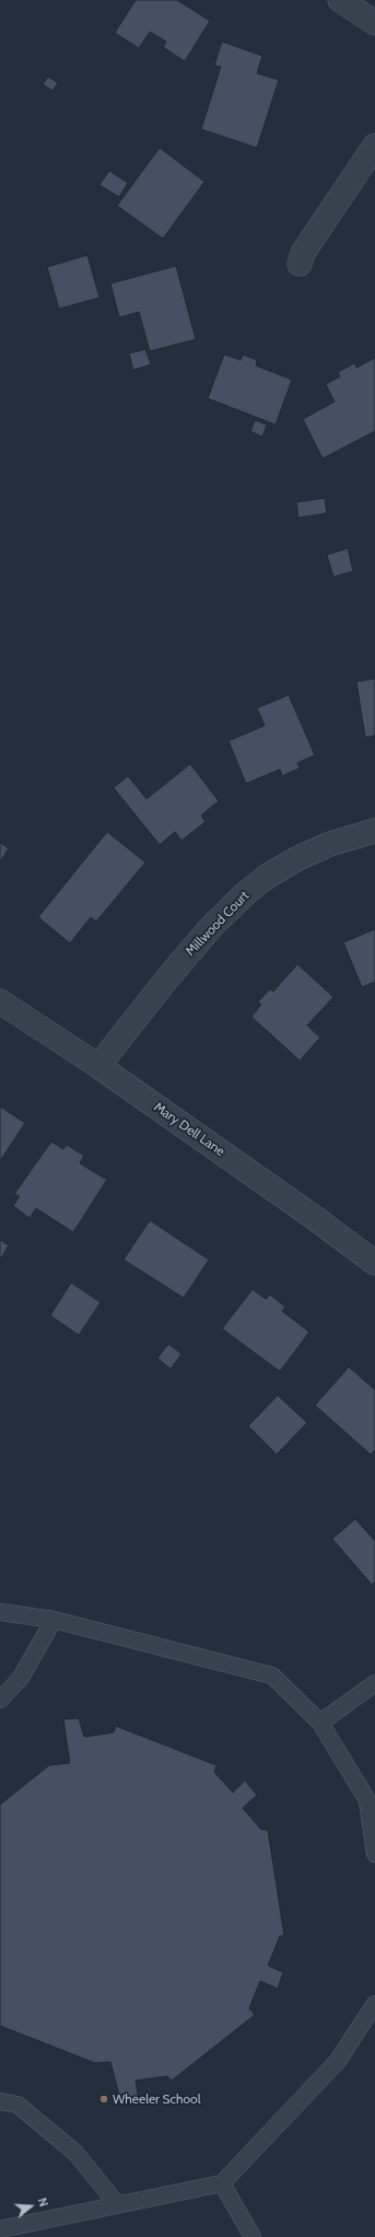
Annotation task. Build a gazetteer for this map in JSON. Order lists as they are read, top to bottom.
{
  "streets": {
    "street": ["Millwood Court", "Mary Dell Lane"]
  },
  "crossings": [
    ["Millwood Court", "Mary Dell Lane"]
  ],
  "places": ["Wheeler School"],
  "north": "right"
}
